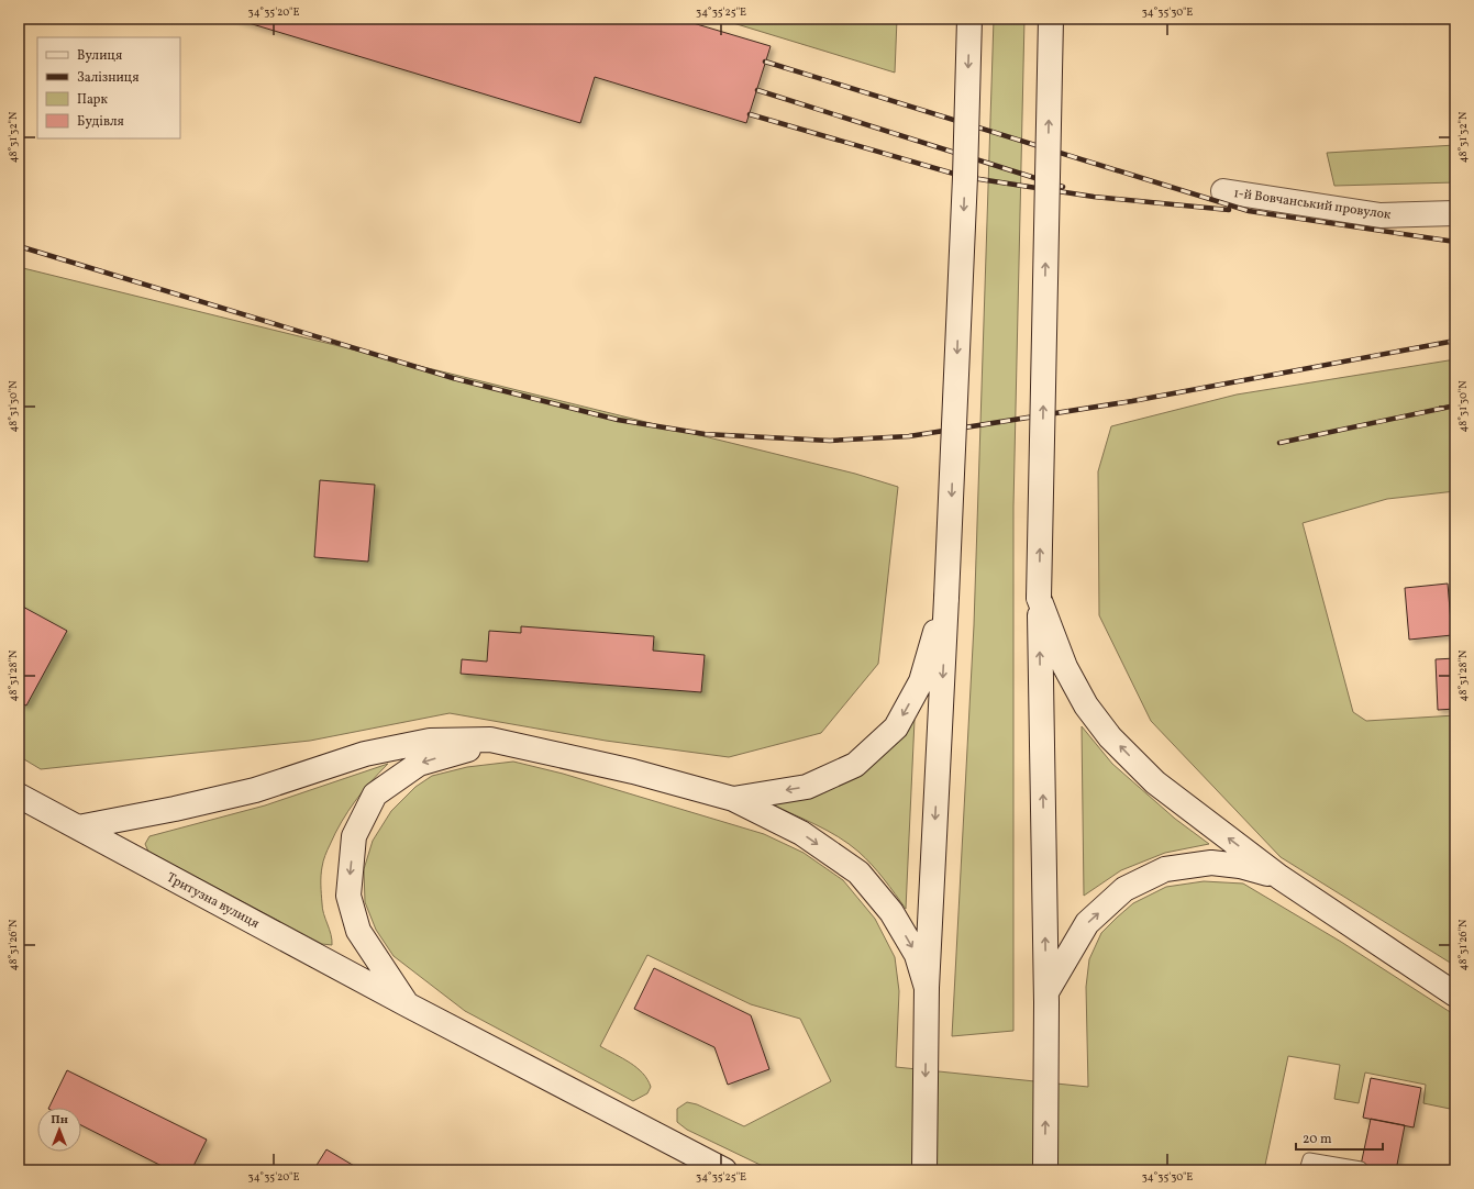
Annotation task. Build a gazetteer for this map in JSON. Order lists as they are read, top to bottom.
{
  "streets": {
    "main road": ["1-й Вовчанський провулок", "Тритузна вулиця"]
  },
  "legend": [
    "Вулиця",
    "Залізниця",
    "Парк",
    "Будівля"
  ],
  "scale_bar": "20 m",
  "north": "top",
  "coordinates": [
    "34°35'20\"E",
    "34°35'25\"E",
    "34°35'30\"E",
    "48°31'32\"N",
    "48°31'30\"N",
    "48°31'28\"N",
    "48°31'26\"N"
  ]
}
